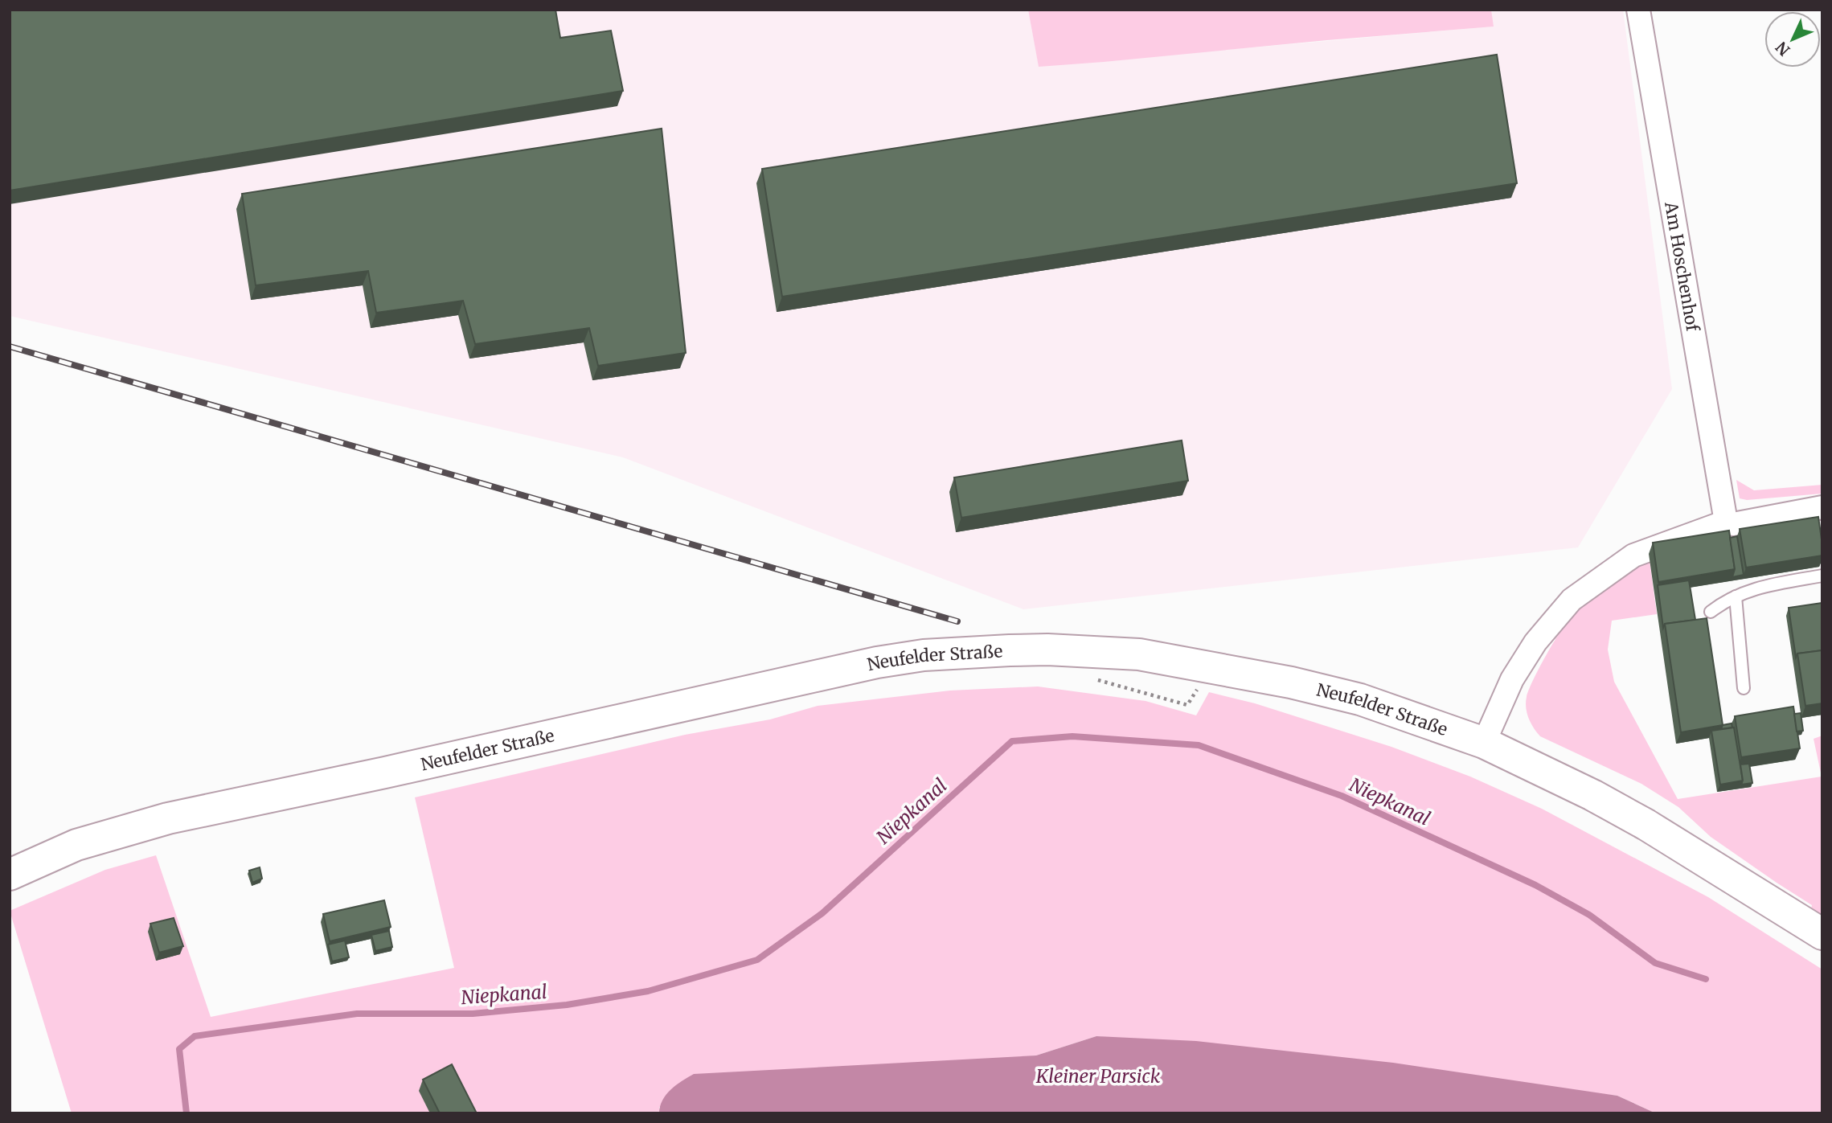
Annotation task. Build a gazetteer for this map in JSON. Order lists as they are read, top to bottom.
{
  "streets": {
    "main road": ["Neufelder Straße"],
    "street": ["Am Hoschenhof"]
  },
  "water": ["Niepkanal", "Kleiner Parsick"],
  "north": "bottom left"
}
